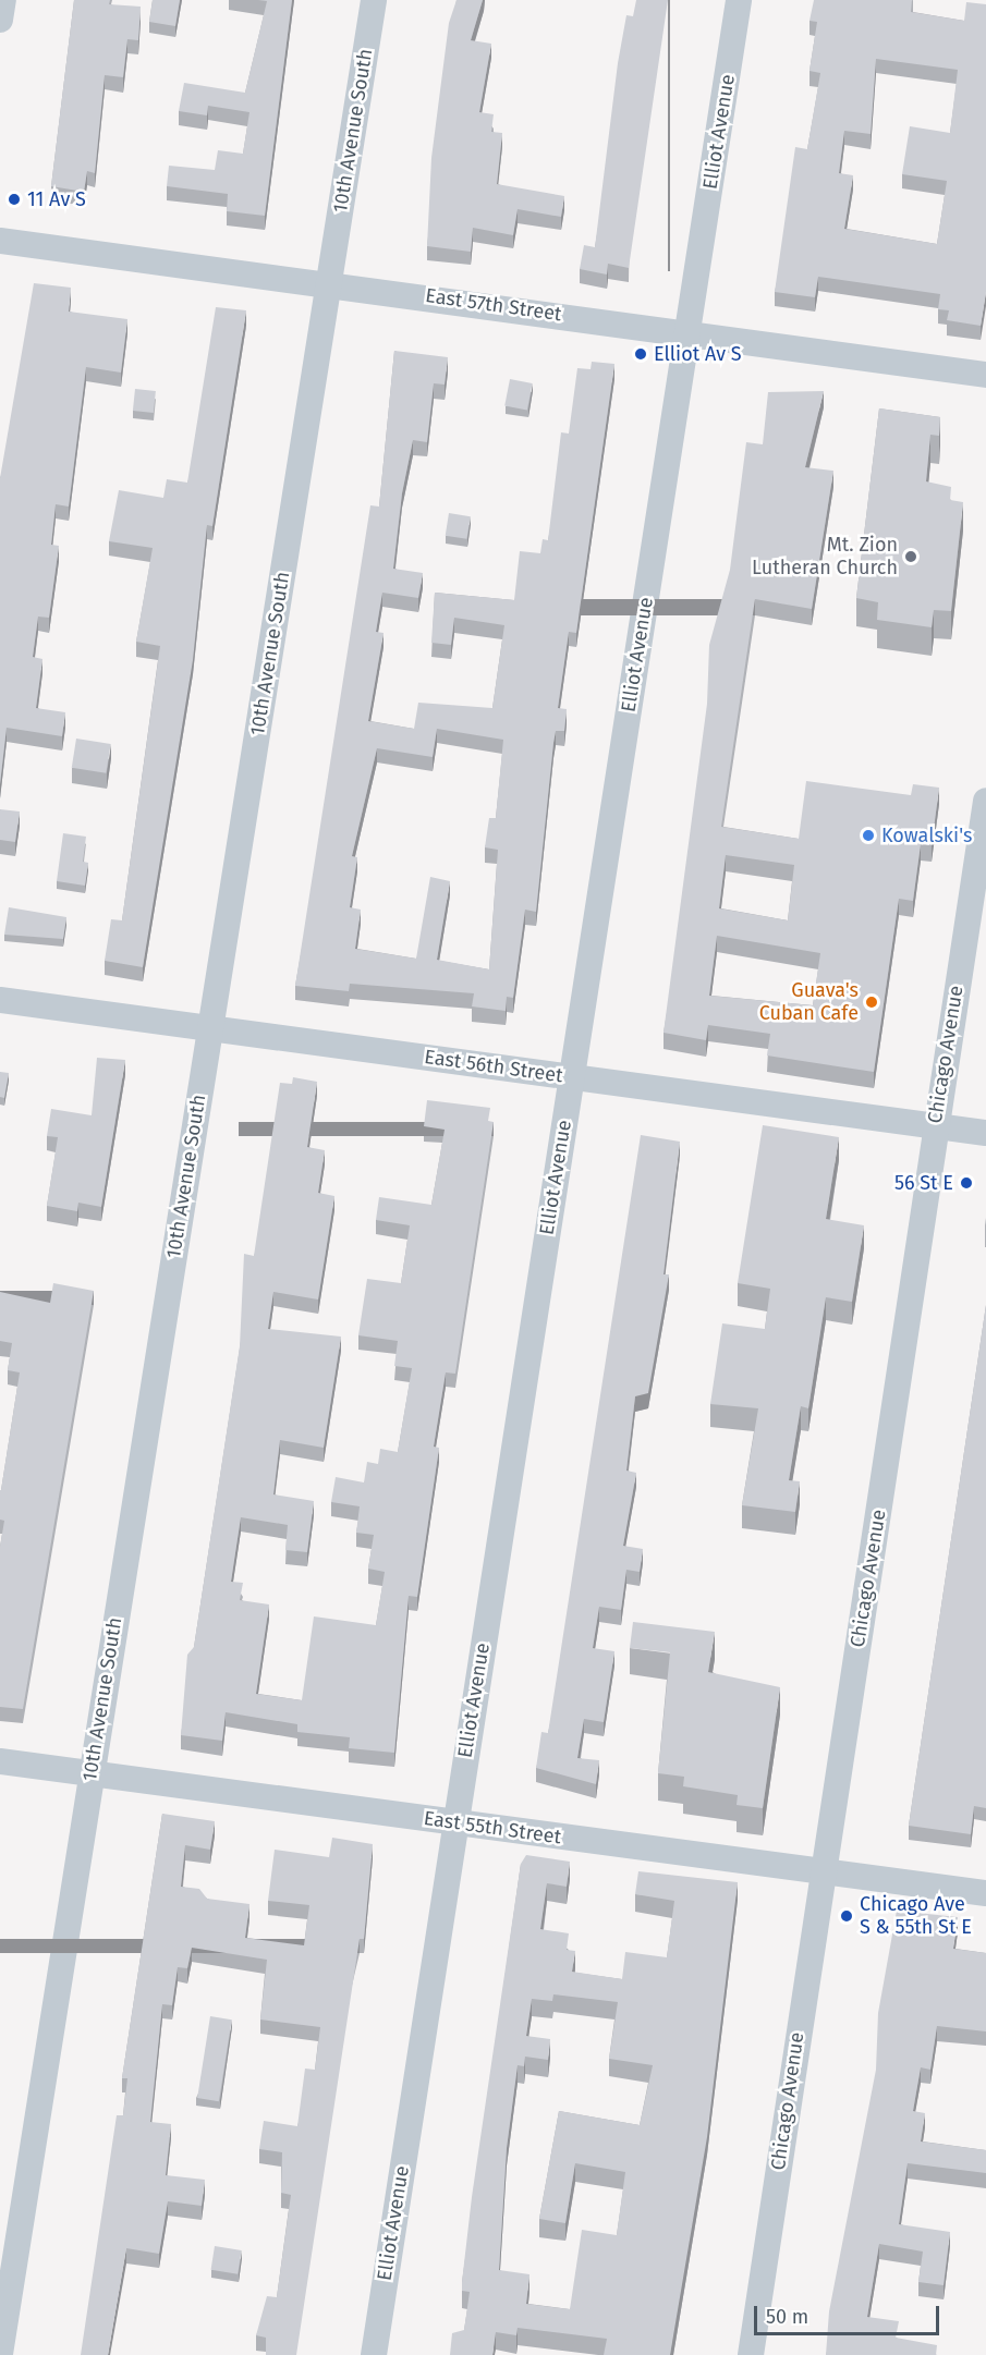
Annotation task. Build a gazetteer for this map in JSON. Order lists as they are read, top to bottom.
{
  "streets": {
    "street": [
      "10th Avenue South",
      "Elliot Avenue",
      "East 57th Street",
      "Chicago Avenue",
      "East 56th Street",
      "East 55th Street"
    ]
  },
  "crossings": [
    ["10th Avenue South", "East 57th Street"],
    ["10th Avenue South", "East 56th Street"],
    ["10th Avenue South", "East 55th Street"],
    ["Elliot Avenue", "East 57th Street"],
    ["Elliot Avenue", "East 56th Street"],
    ["Elliot Avenue", "East 55th Street"],
    ["Chicago Avenue", "East 56th Street"],
    ["Chicago Avenue", "East 55th Street"]
  ],
  "places": [
    "11 Av S",
    "Elliot Av S",
    "Mt. Zion Lutheran Church",
    "Kowalski's",
    "Guava's Cuban Cafe",
    "56 St E",
    "Chicago Ave S & 55th St E"
  ],
  "scale_bar": "50 m"
}
